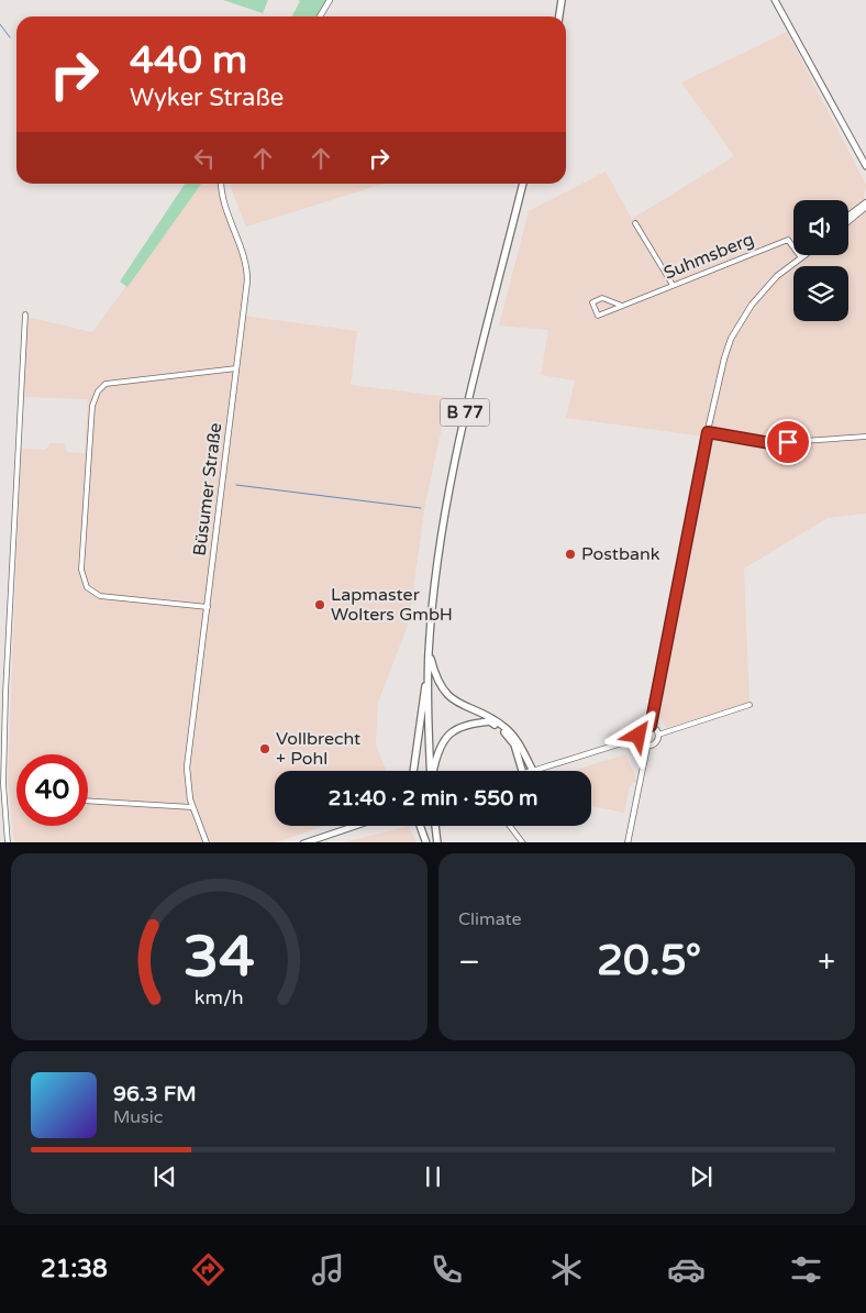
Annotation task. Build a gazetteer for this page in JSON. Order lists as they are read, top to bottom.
{
  "streets": {
    "main road": ["B 77"],
    "street": ["Suhmsberg", "Büsumer Straße"]
  },
  "places": ["Postbank", "Lapmaster Wolters GmbH", "Vollbrecht + Pohl"],
  "page": {
    "turn": ["440 m", "Wyker Straße"],
    "limit": "40",
    "trip": "21:40 · 2 min · 550 m",
    "tile": "Climate",
    "heat": ["−", "20.5°", "+"],
    "song": ["96.3 FM", "Music"],
    "tabs": "21:38",
    "gauge": ["34", "km/h"]
  }
}
